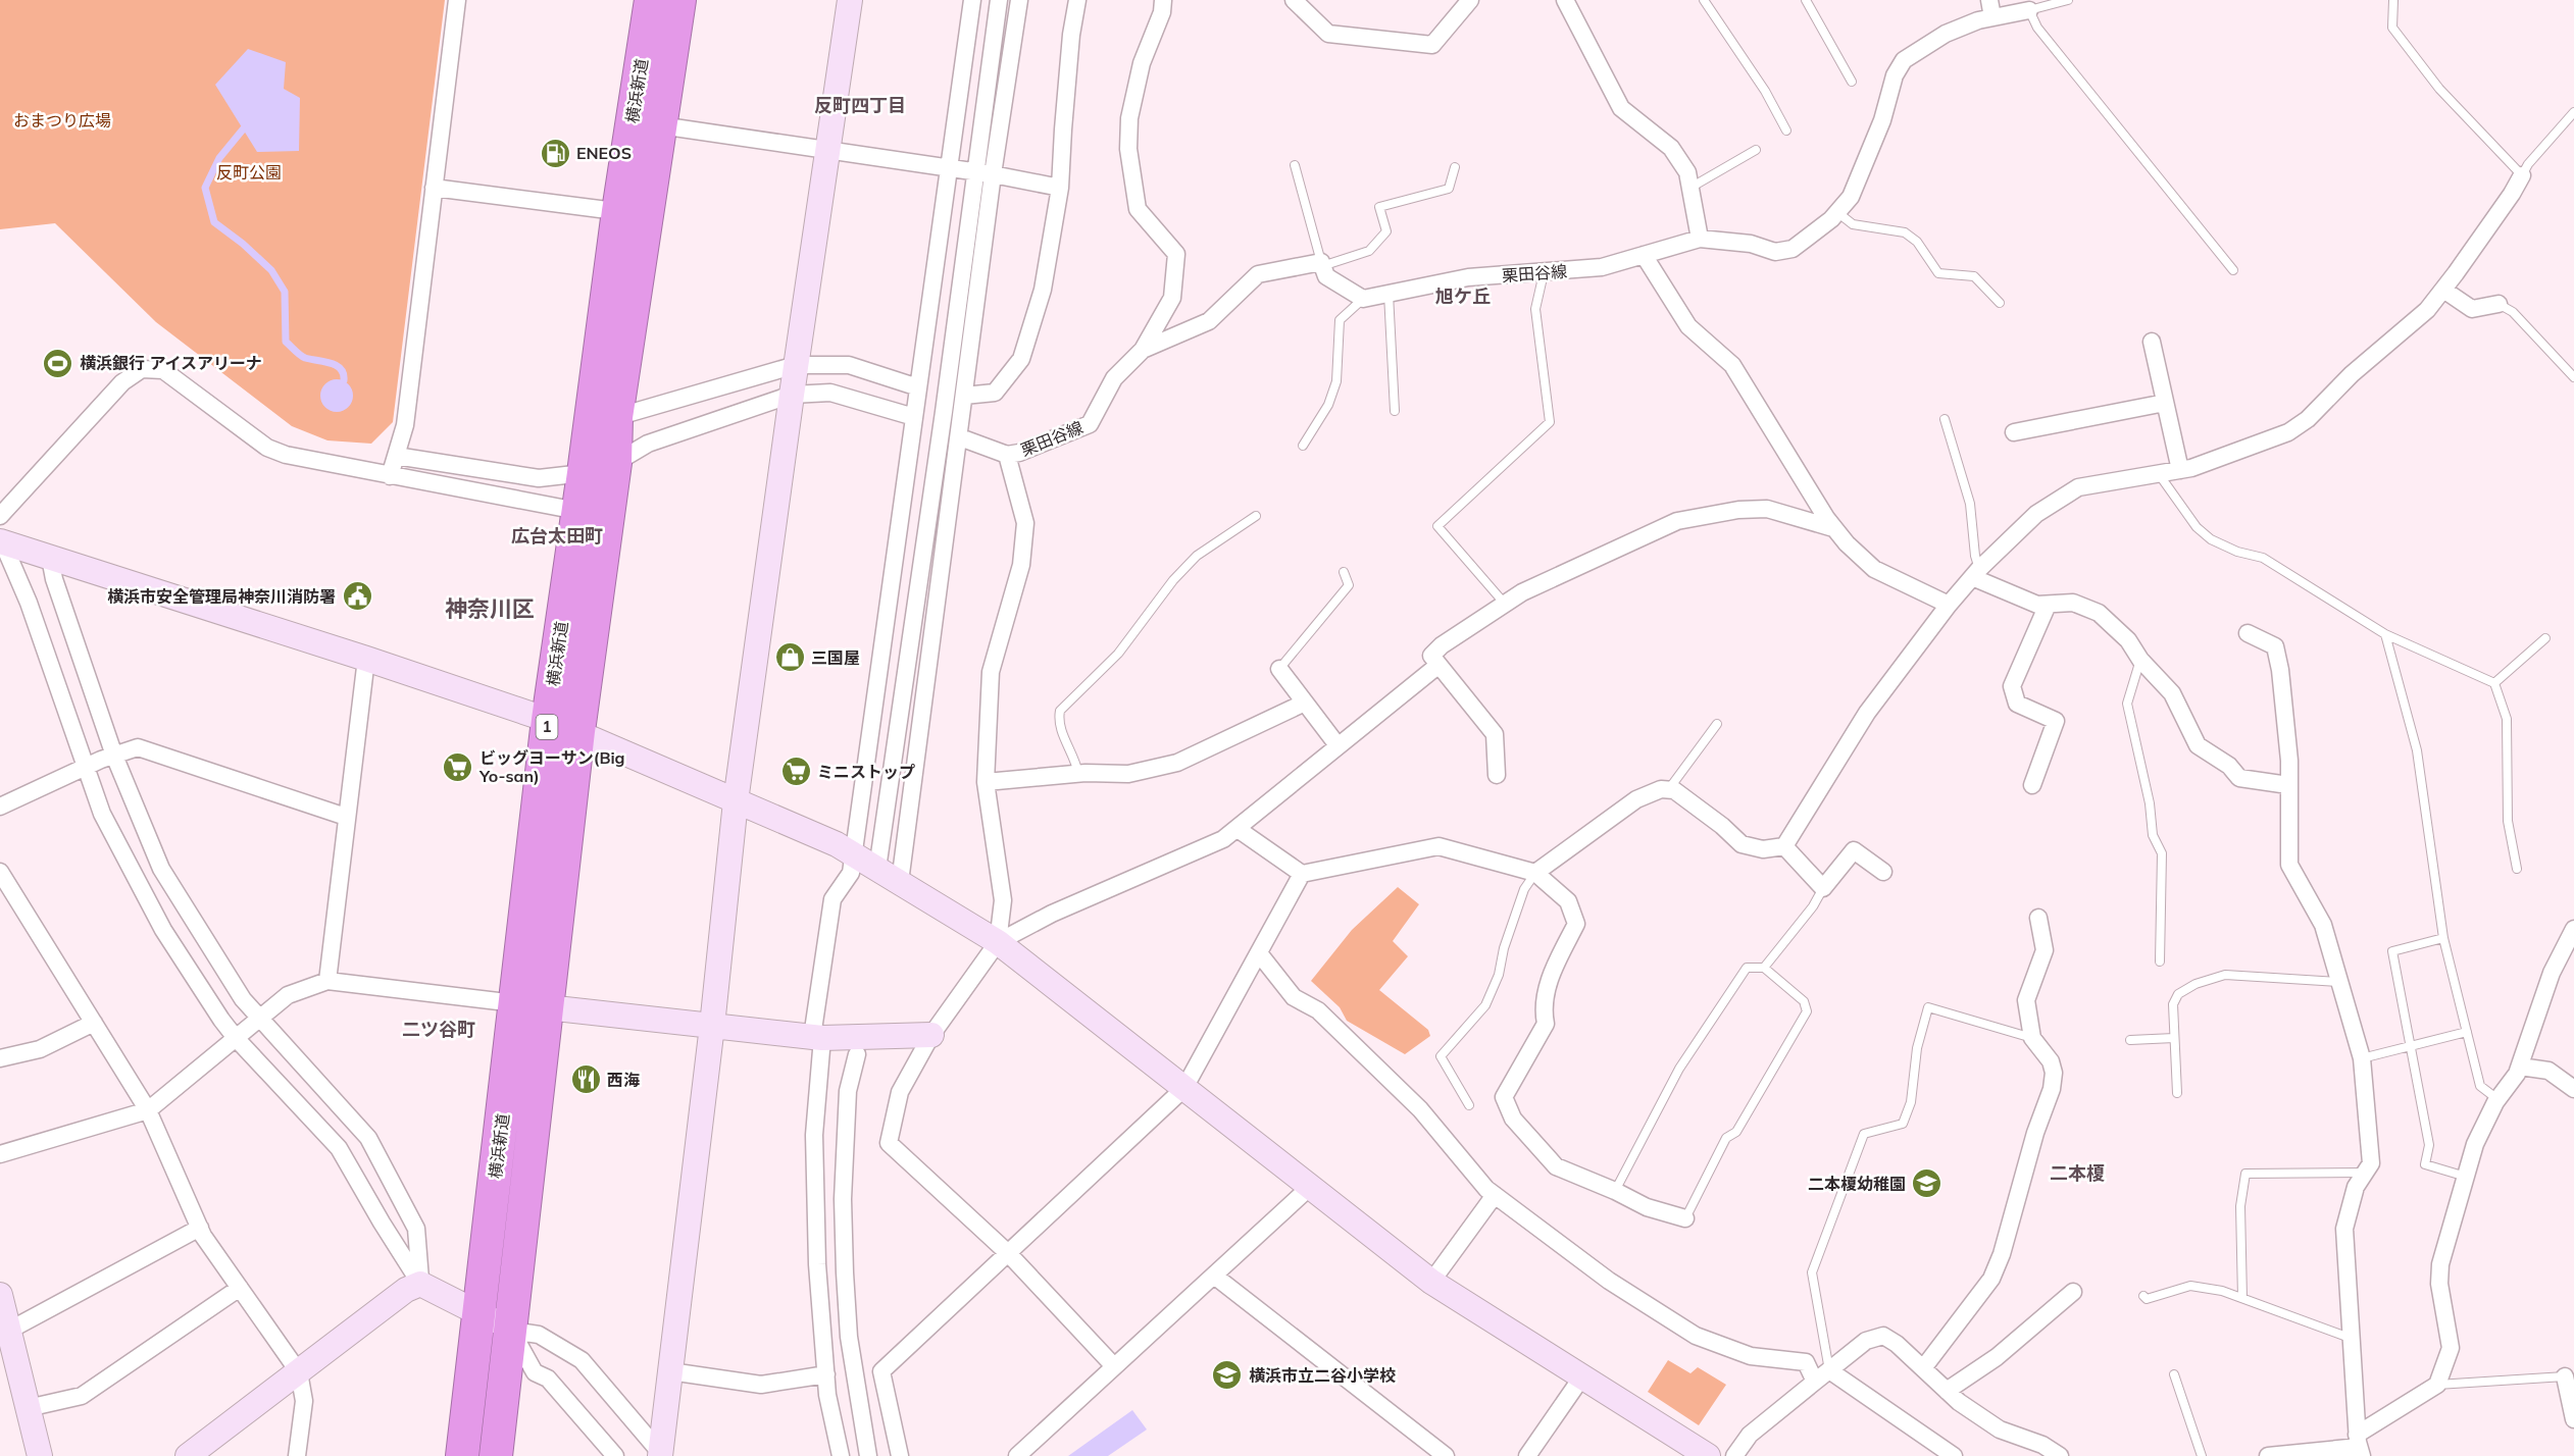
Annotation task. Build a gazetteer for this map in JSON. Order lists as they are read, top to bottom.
{
  "streets": {
    "highway": ["横浜新道", "1"],
    "street": ["栗田谷線"]
  },
  "districts": [
    "反町四丁目",
    "旭ケ丘",
    "広台太田町",
    "神奈川区",
    "二ツ谷町",
    "二本榎"
  ],
  "parks": ["おまつり広場", "反町公園"],
  "places": {
    "fuel station": ["ENEOS"],
    "sports": ["横浜銀行 アイスアリーナ"],
    "public building": ["横浜市安全管理局神奈川消防署"],
    "shop": ["三国屋"],
    "supermarket": ["ビッグヨーサン(Big Yo-san)", "ミニストップ"],
    "restaurant": ["西海"],
    "school or university": ["二本榎幼稚園", "横浜市立二谷小学校"]
  }
}
